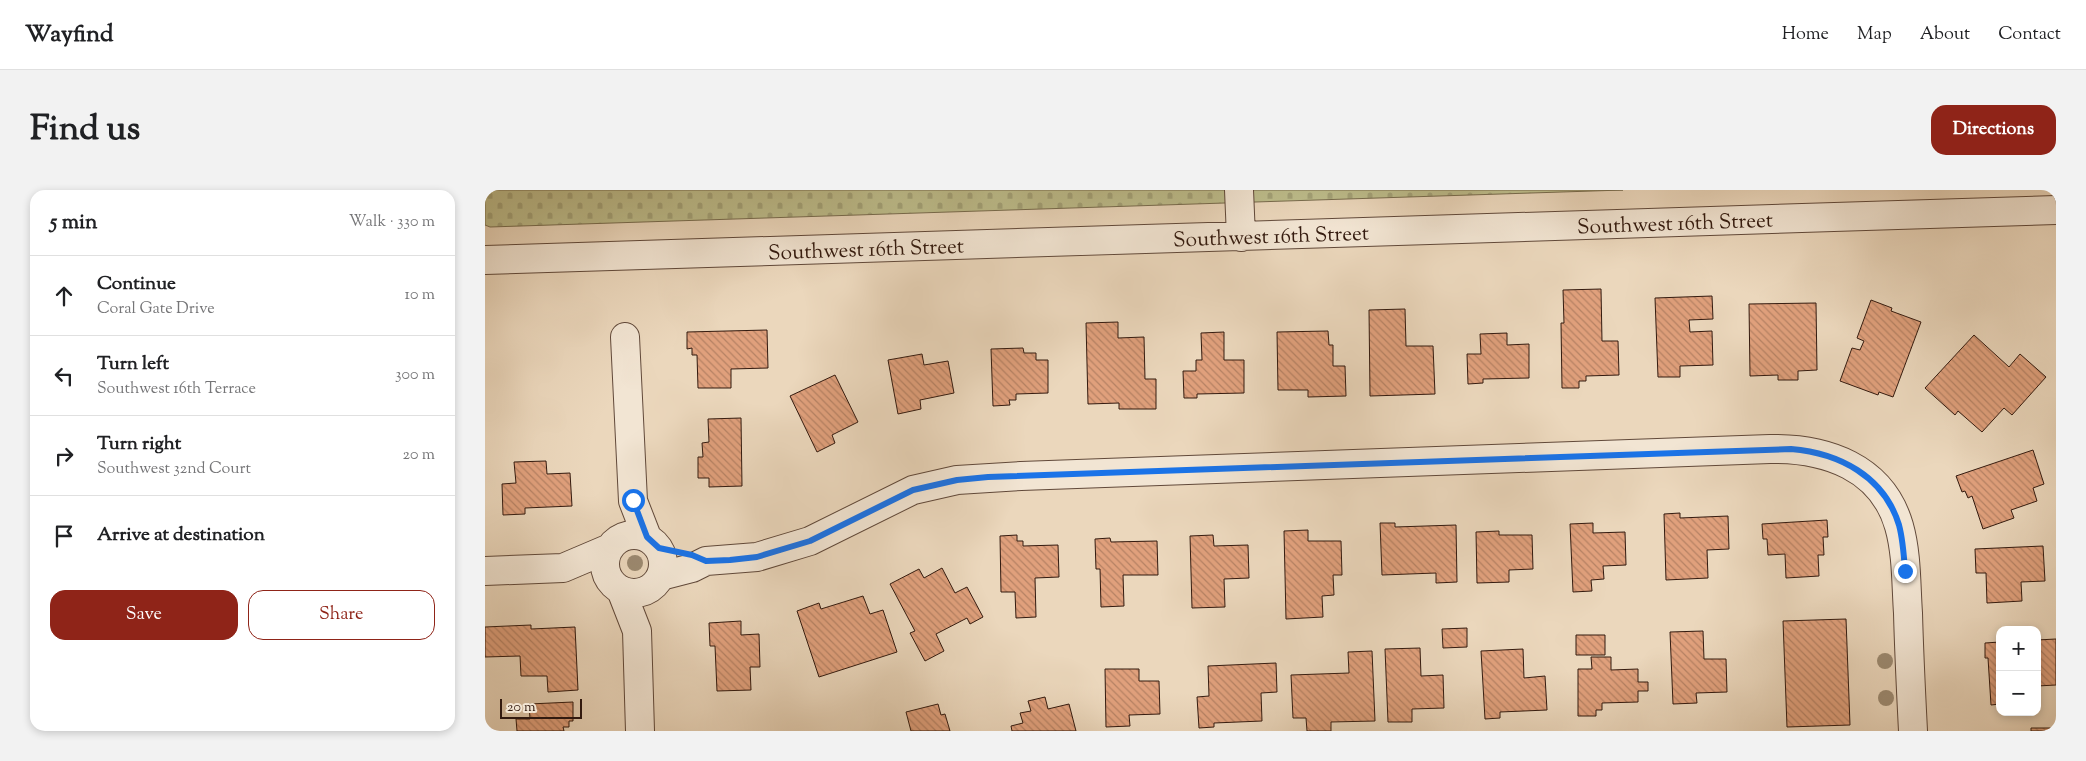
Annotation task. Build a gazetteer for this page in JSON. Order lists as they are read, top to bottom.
{
  "streets": {
    "street": ["Southwest 16th Street"]
  },
  "scale_bar": "20 m",
  "page": {
    "header": "Wayfind",
    "nav": [
      "Home",
      "Map",
      "About",
      "Contact"
    ],
    "title": "Find us",
    "buttons": [
      "Directions",
      ["Save", "Share"]
    ],
    "heading": ["5 min", "Walk · 330 m"],
    "list": [
      ["Continue", "Coral Gate Drive", "10 m"],
      ["Turn left", "Southwest 16th Terrace", "300 m"],
      ["Turn right", "Southwest 32nd Court", "20 m"],
      "Arrive at destination"
    ],
    "map_buttons": ["+", "−"],
    "scale": "20 m"
  }
}
